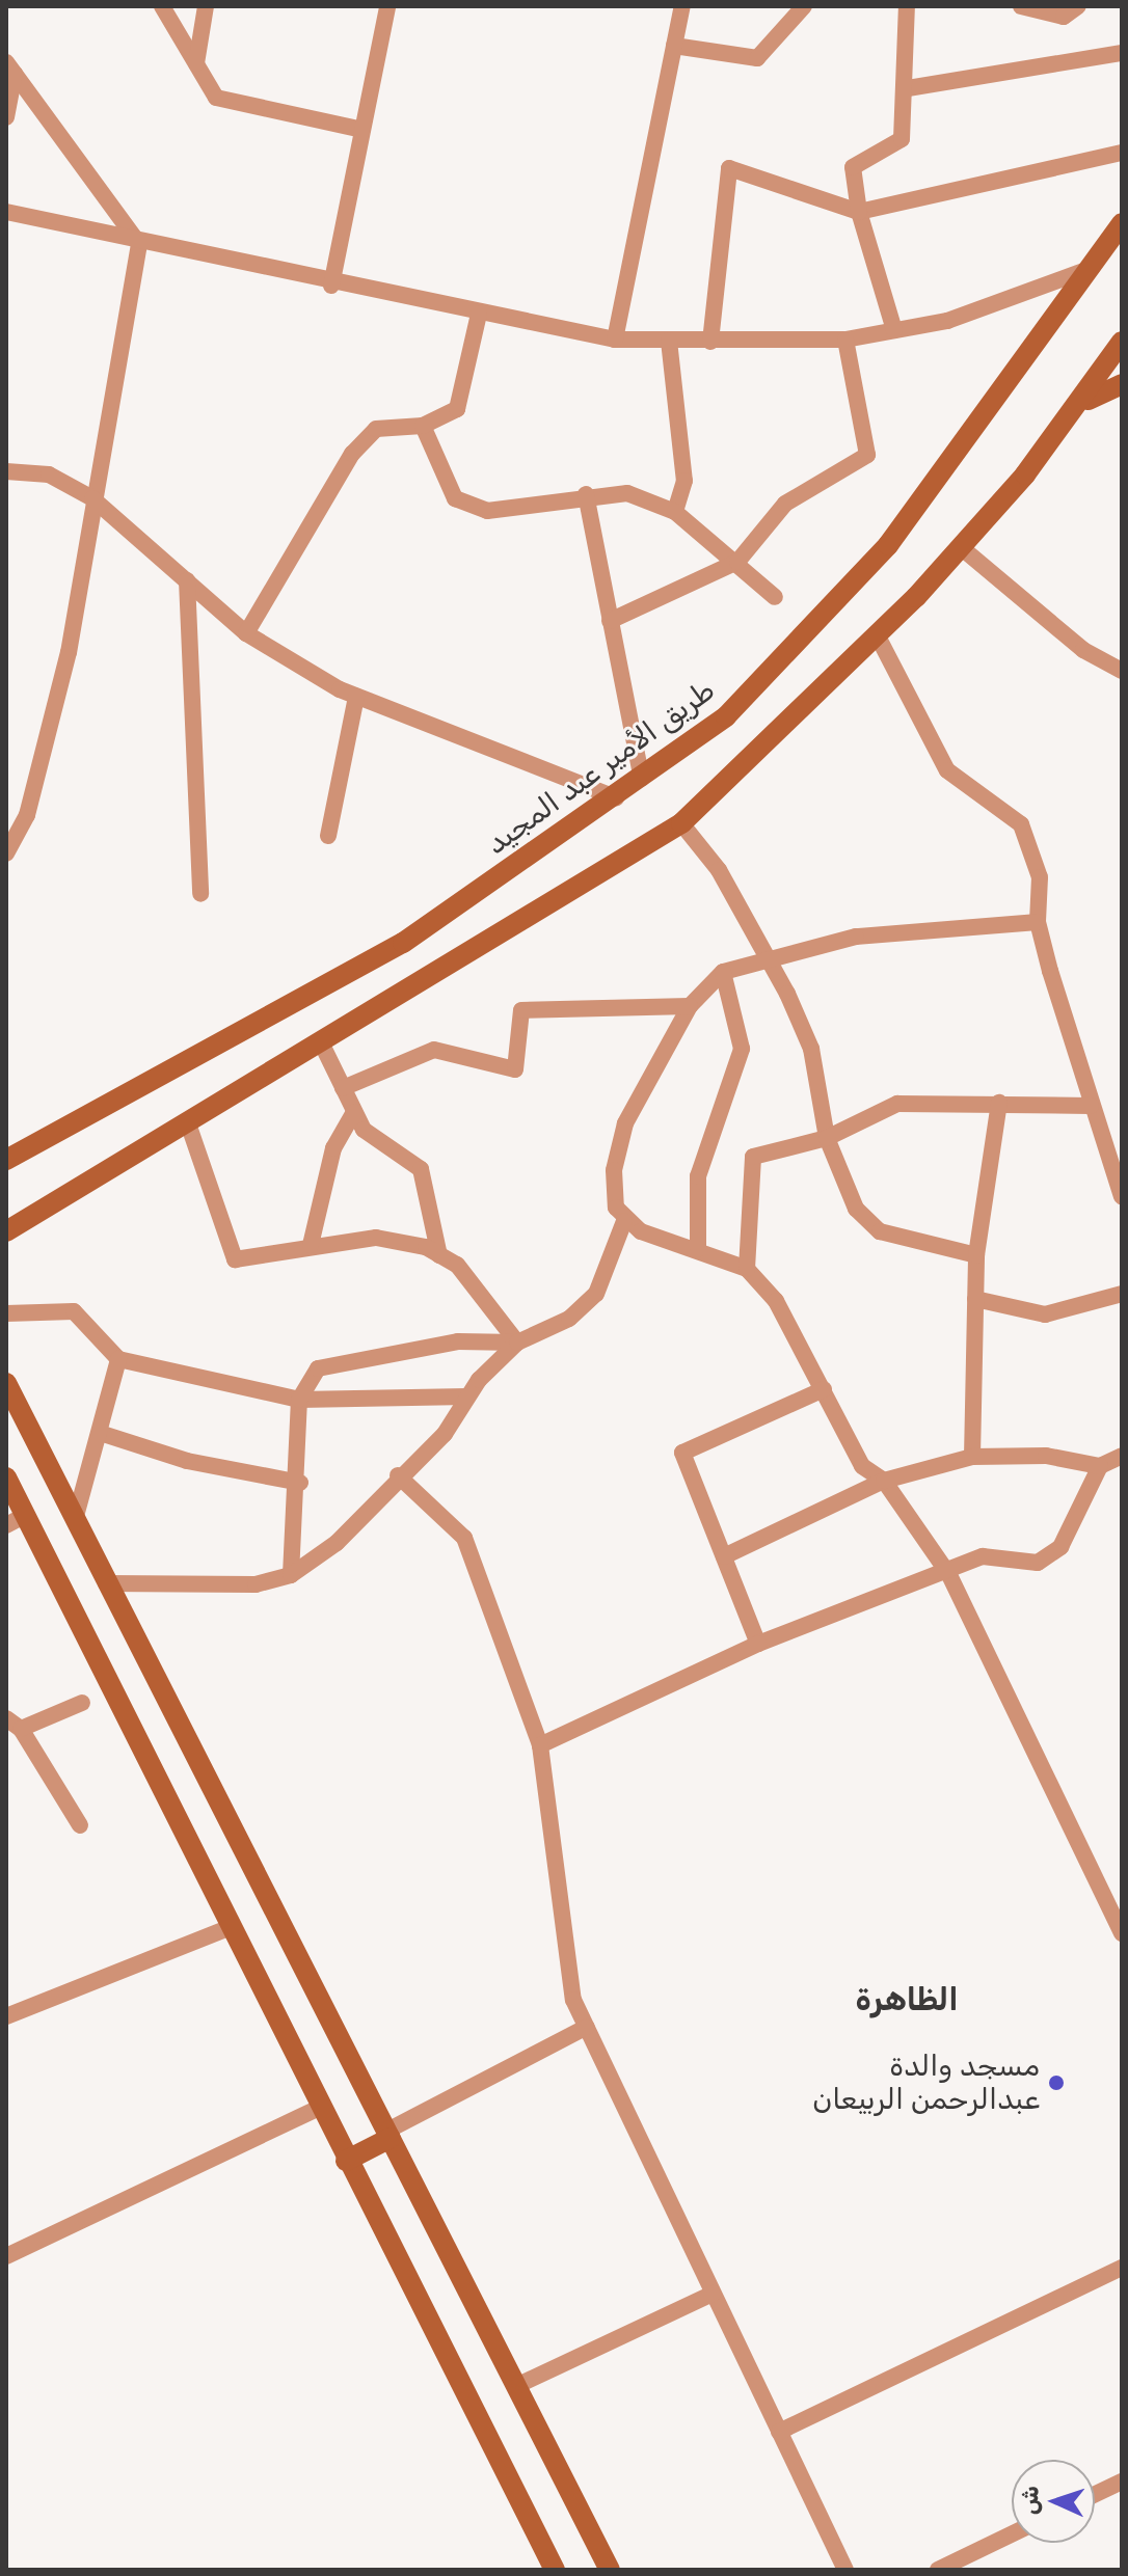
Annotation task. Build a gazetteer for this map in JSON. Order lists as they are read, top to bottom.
{
  "streets": {
    "main road": ["طريق الأمير عبد المجيد"]
  },
  "districts": ["الظاهرة"],
  "places": ["مسجد والدة عبدالرحمن الربيعان"],
  "north": "left"
}
